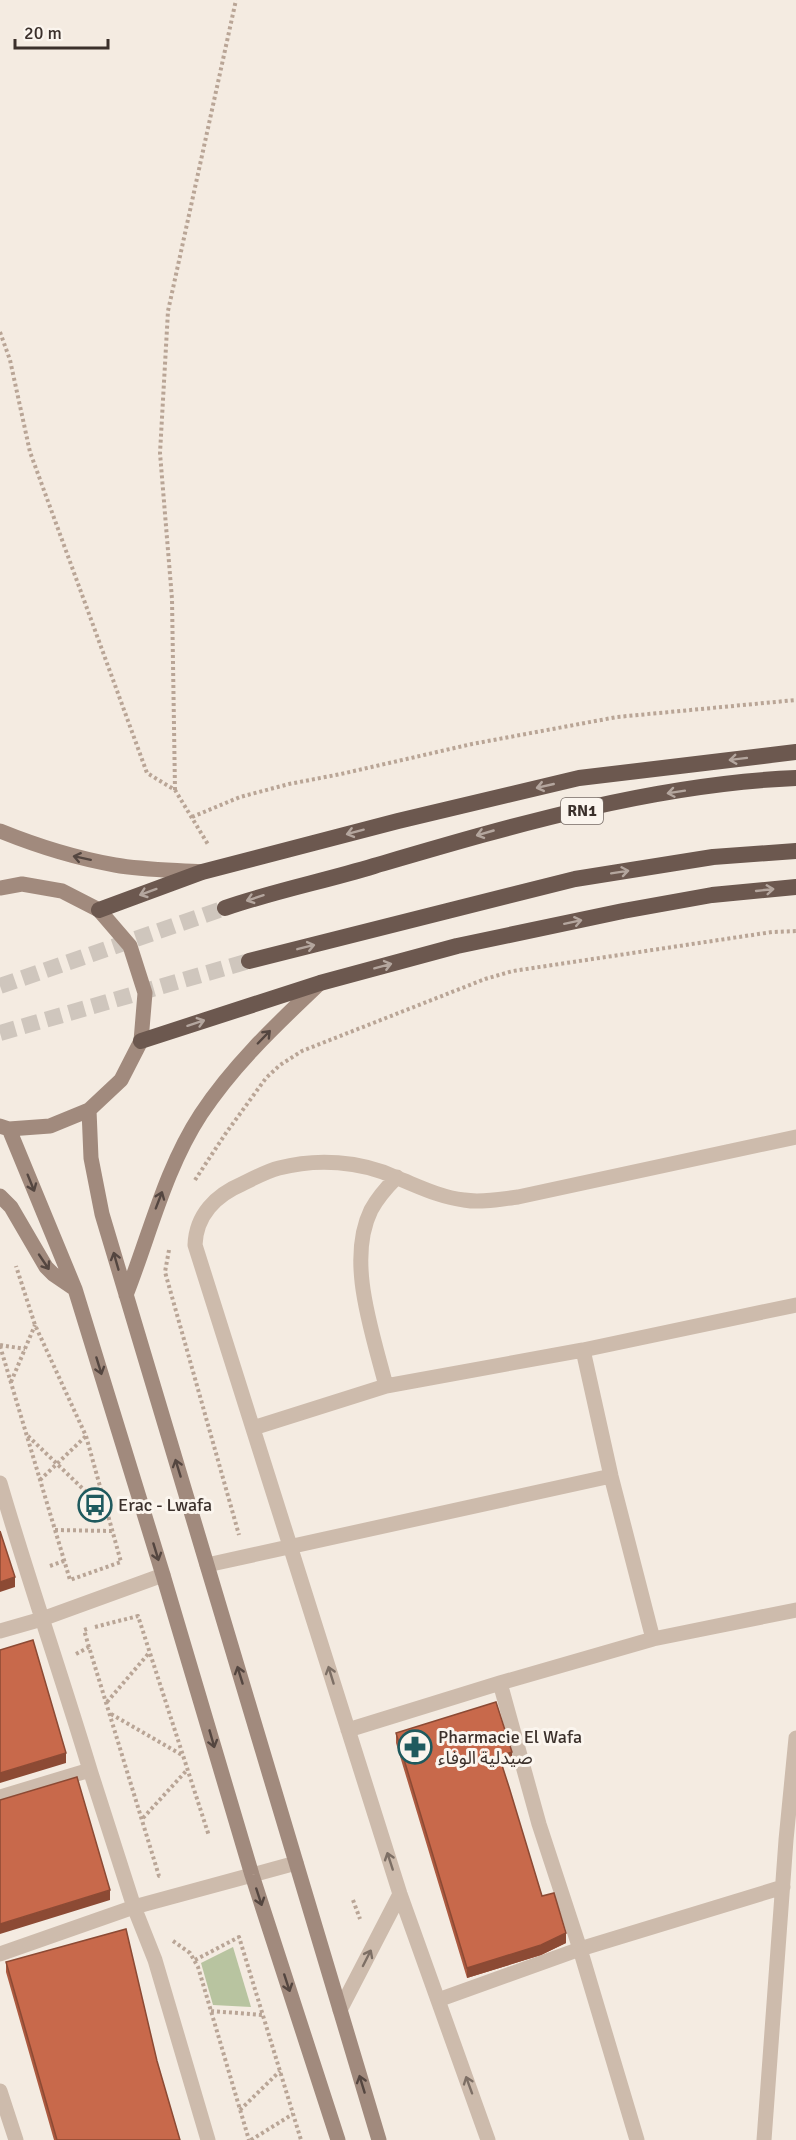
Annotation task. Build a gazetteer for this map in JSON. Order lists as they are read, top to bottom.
{
  "streets": {
    "highway": ["RN1"]
  },
  "places": {
    "bus stop": ["Erac - Lwafa"],
    "pharmacy": ["Pharmacie El Wafa صيدلية الوفاء"]
  },
  "scale_bar": "20 m"
}
